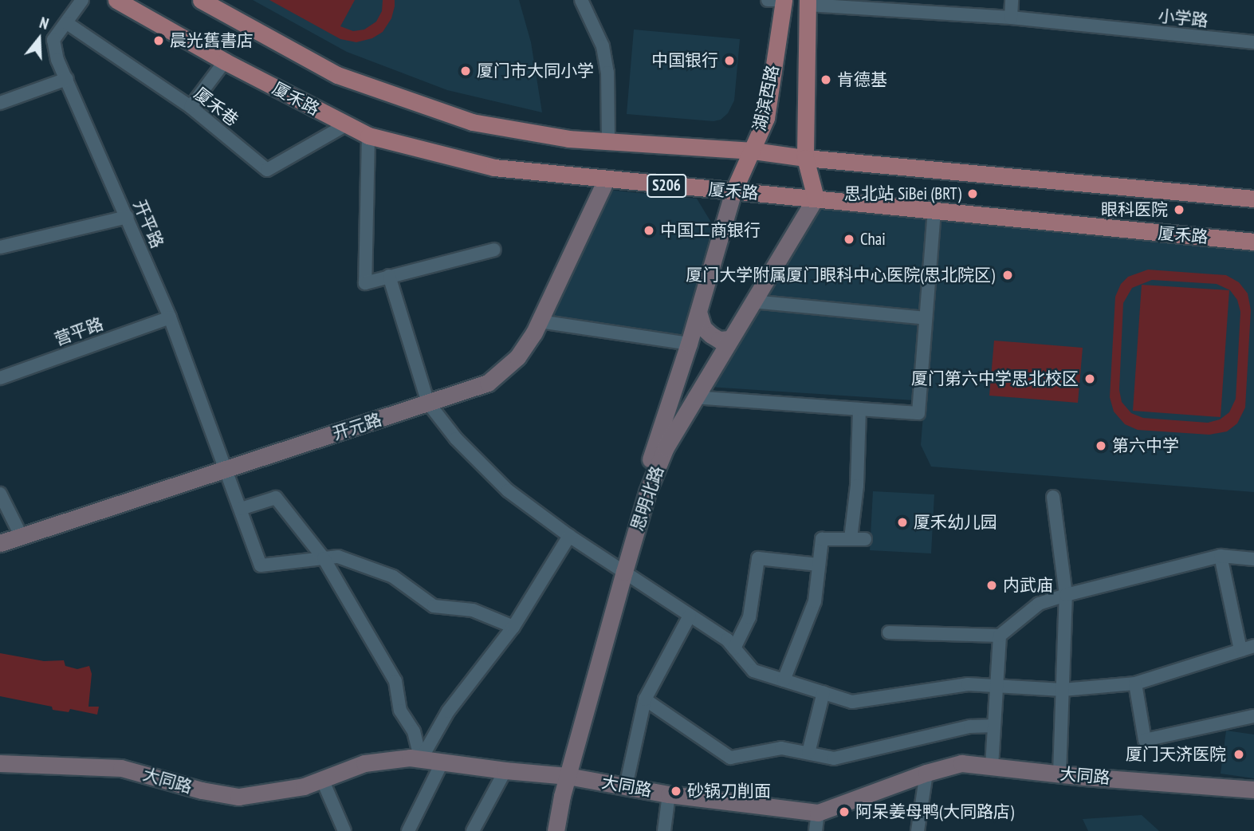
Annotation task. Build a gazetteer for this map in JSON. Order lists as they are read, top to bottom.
{
  "streets": {
    "main road": ["湖滨西路", "厦禾路", "S206"],
    "street": [
      "小学路",
      "厦禾巷",
      "开平路",
      "营平路",
      "开元路",
      "思明北路",
      "大同路"
    ]
  },
  "crossings": [
    ["小学路", "湖滨西路"],
    ["湖滨西路", "厦禾路"],
    ["湖滨西路", "思明北路"],
    ["厦禾路", "厦禾巷"],
    ["厦禾路", "开元路"],
    ["厦禾路", "思明北路"],
    ["厦禾巷", "开平路"],
    ["开平路", "营平路"],
    ["开平路", "开元路"],
    ["思明北路", "大同路"]
  ],
  "places": [
    "晨光舊書店",
    "中国银行",
    "厦门市大同小学",
    "肯德基",
    "思北站 SiBei (BRT)",
    "眼科医院",
    "中国工商银行",
    "Chai",
    "厦门大学附属厦门眼科中心医院(思北院区)",
    "厦门第六中学思北校区",
    "第六中学",
    "厦禾幼儿园",
    "内武庙",
    "厦门天济医院",
    "砂锅刀削面",
    "阿呆姜母鸭(大同路店)"
  ],
  "north": "top"
}
